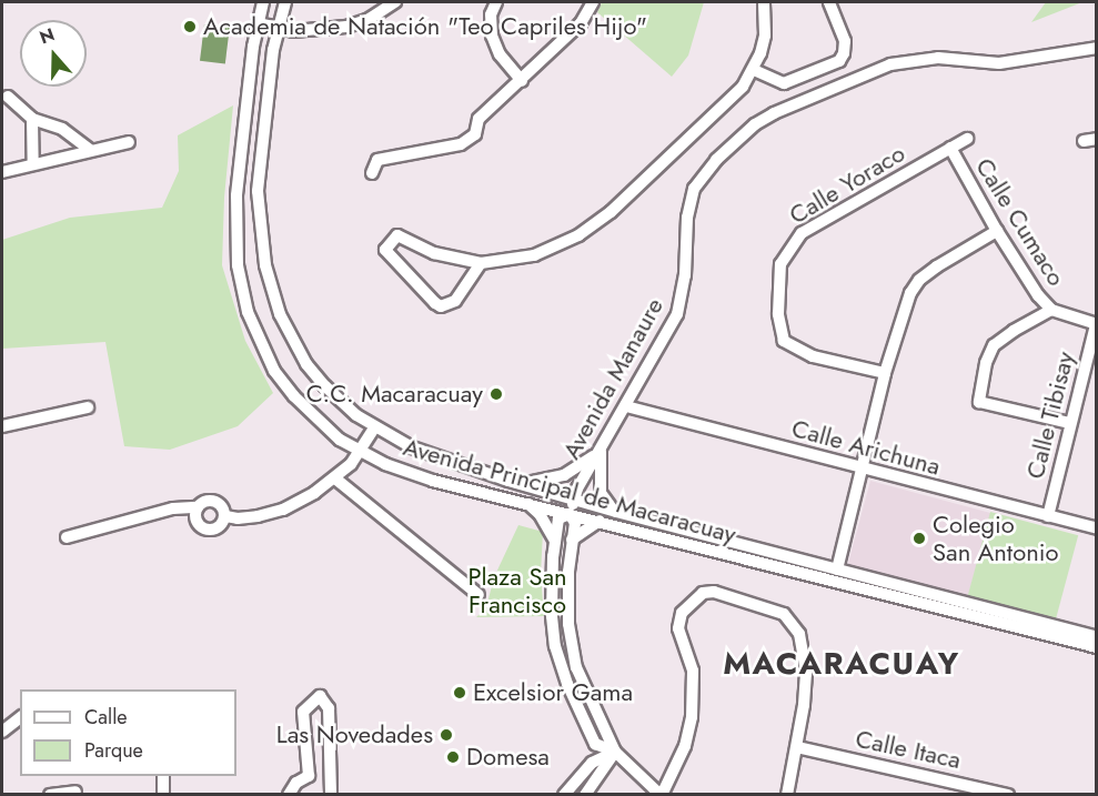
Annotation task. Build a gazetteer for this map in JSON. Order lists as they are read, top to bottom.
{
  "streets": {
    "street": [
      "Calle Yoraco",
      "Calle Cumaco",
      "Avenida Manaure",
      "Calle Tibisay",
      "Calle Arichuna",
      "Avenida Principal de Macaracuay",
      "Calle Itaca"
    ]
  },
  "crossings": [
    ["Calle Yoraco", "Calle Cumaco"],
    ["Calle Cumaco", "Calle Tibisay"],
    ["Avenida Manaure", "Calle Arichuna"],
    ["Avenida Manaure", "Avenida Principal de Macaracuay"],
    ["Calle Tibisay", "Calle Arichuna"]
  ],
  "districts": ["MACARACUAY"],
  "parks": ["Plaza San Francisco"],
  "places": [
    "Academia de Natación \"Teo Capriles Hijo\"",
    "C.C. Macaracuay",
    "Colegio San Antonio",
    "Excelsior Gama",
    "Las Novedades",
    "Domesa"
  ],
  "legend": ["Calle", "Parque"],
  "north": "top"
}
